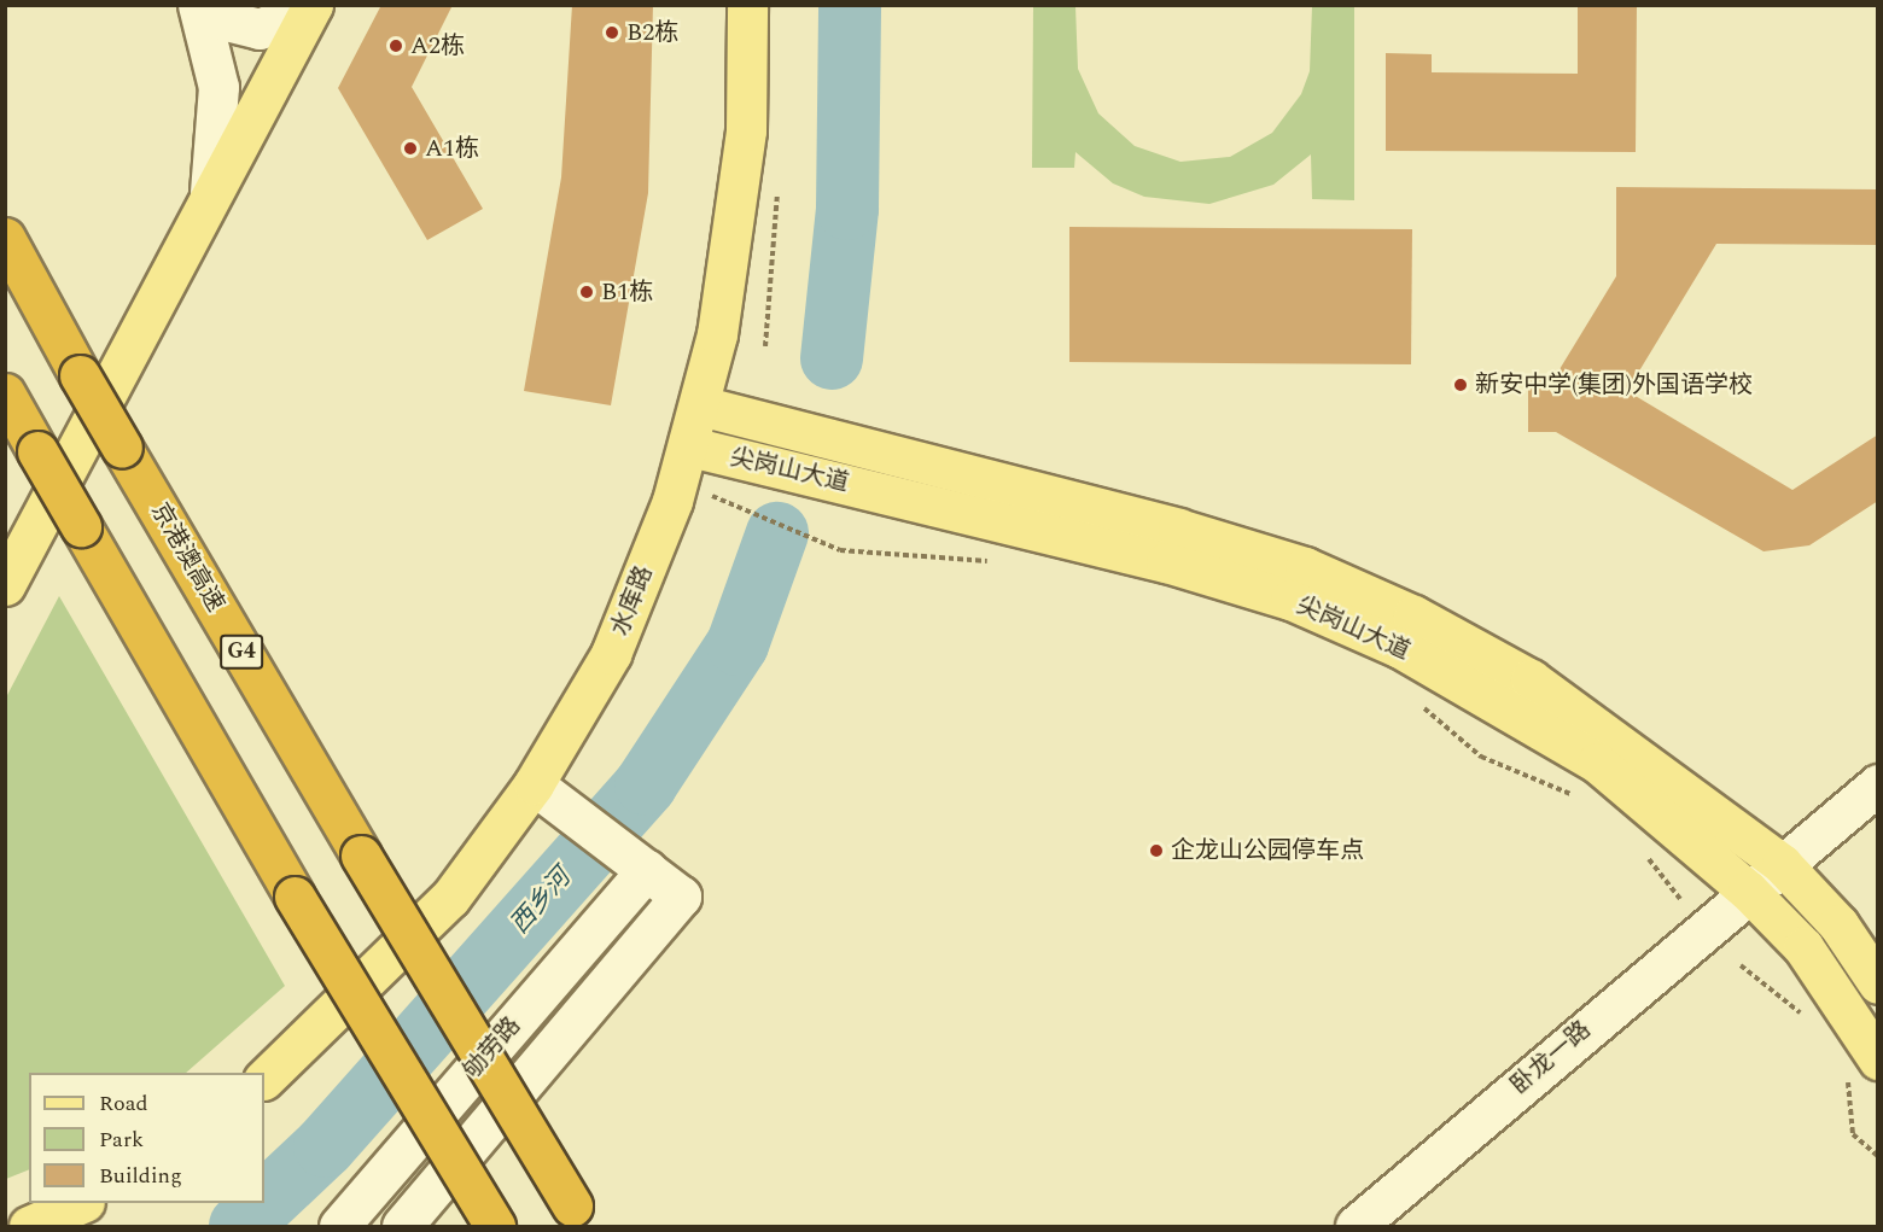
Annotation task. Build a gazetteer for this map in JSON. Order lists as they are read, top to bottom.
{
  "streets": {
    "highway": ["京港澳高速", "G4"],
    "main road": ["尖岗山大道", "水库路"],
    "street": ["劬劳路", "卧龙一路"]
  },
  "crossings": [
    ["尖岗山大道", "水库路"],
    ["尖岗山大道", "卧龙一路"]
  ],
  "water": ["西乡河"],
  "places": [
    "B2栋",
    "A2栋",
    "A1栋",
    "B1栋",
    "新安中学(集团)外国语学校",
    "企龙山公园停车点"
  ],
  "legend": ["Road", "Park", "Building"]
}
